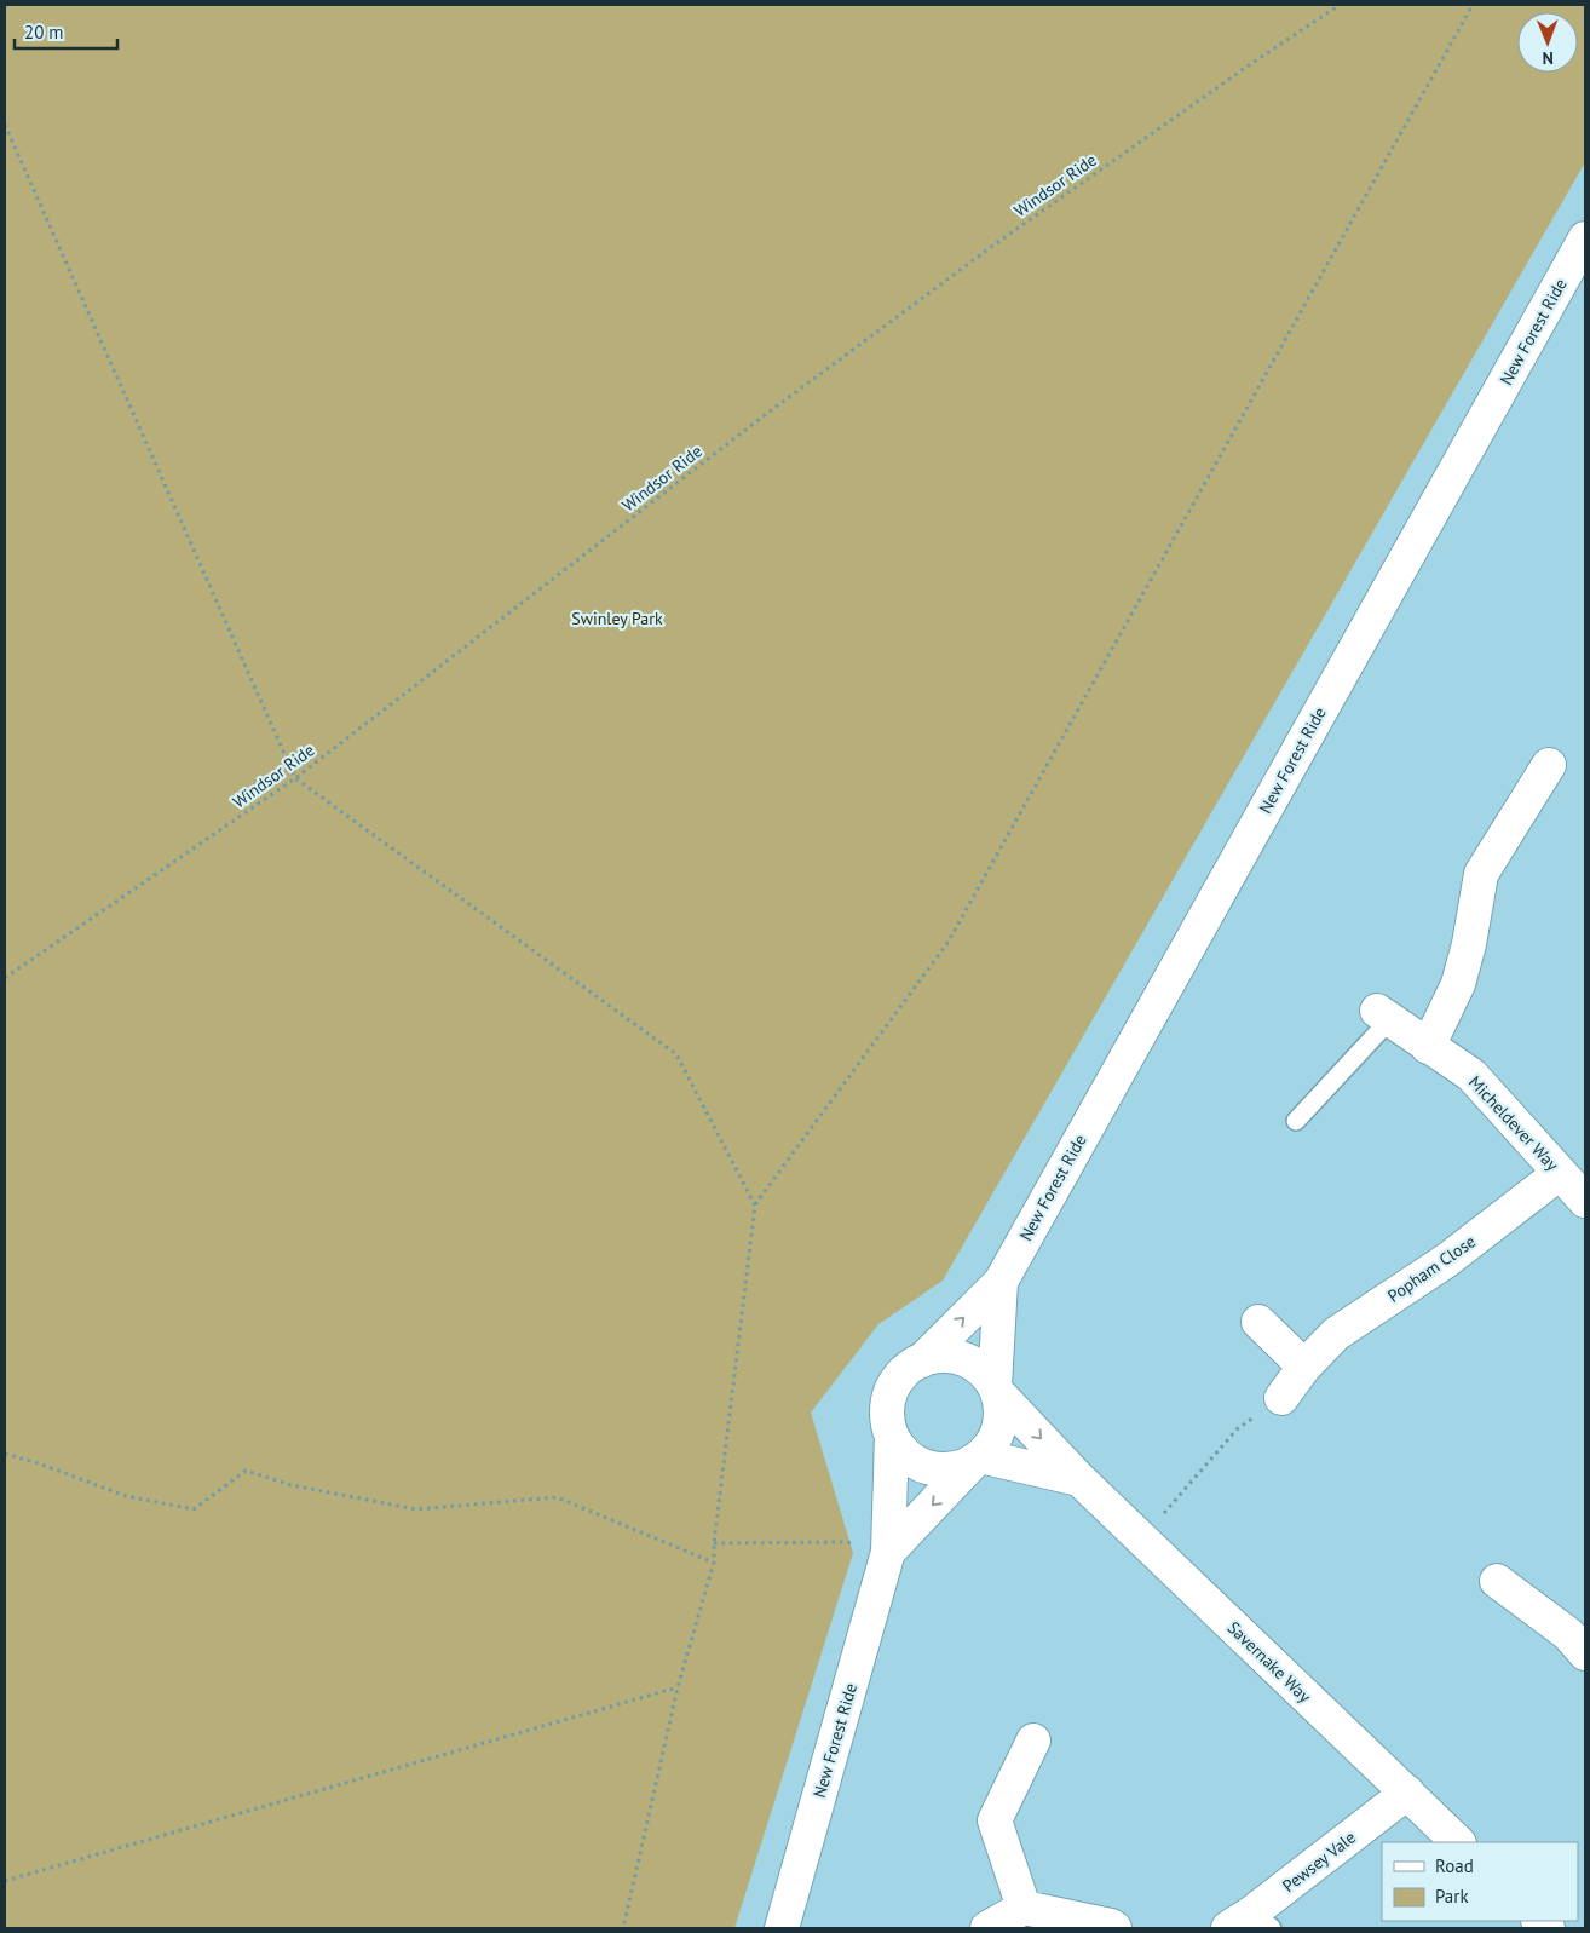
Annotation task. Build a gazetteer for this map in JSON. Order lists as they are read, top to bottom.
{
  "streets": {
    "street": [
      "New Forest Ride",
      "Micheldever Way",
      "Popham Close",
      "Savernake Way",
      "Pewsey Vale"
    ],
    "path": ["Windsor Ride"]
  },
  "crossings": [
    ["New Forest Ride", "Savernake Way"],
    ["Micheldever Way", "Popham Close"],
    ["Savernake Way", "Pewsey Vale"]
  ],
  "parks": ["Swinley Park"],
  "legend": ["Road", "Park"],
  "scale_bar": "20 m",
  "north": "bottom"
}
